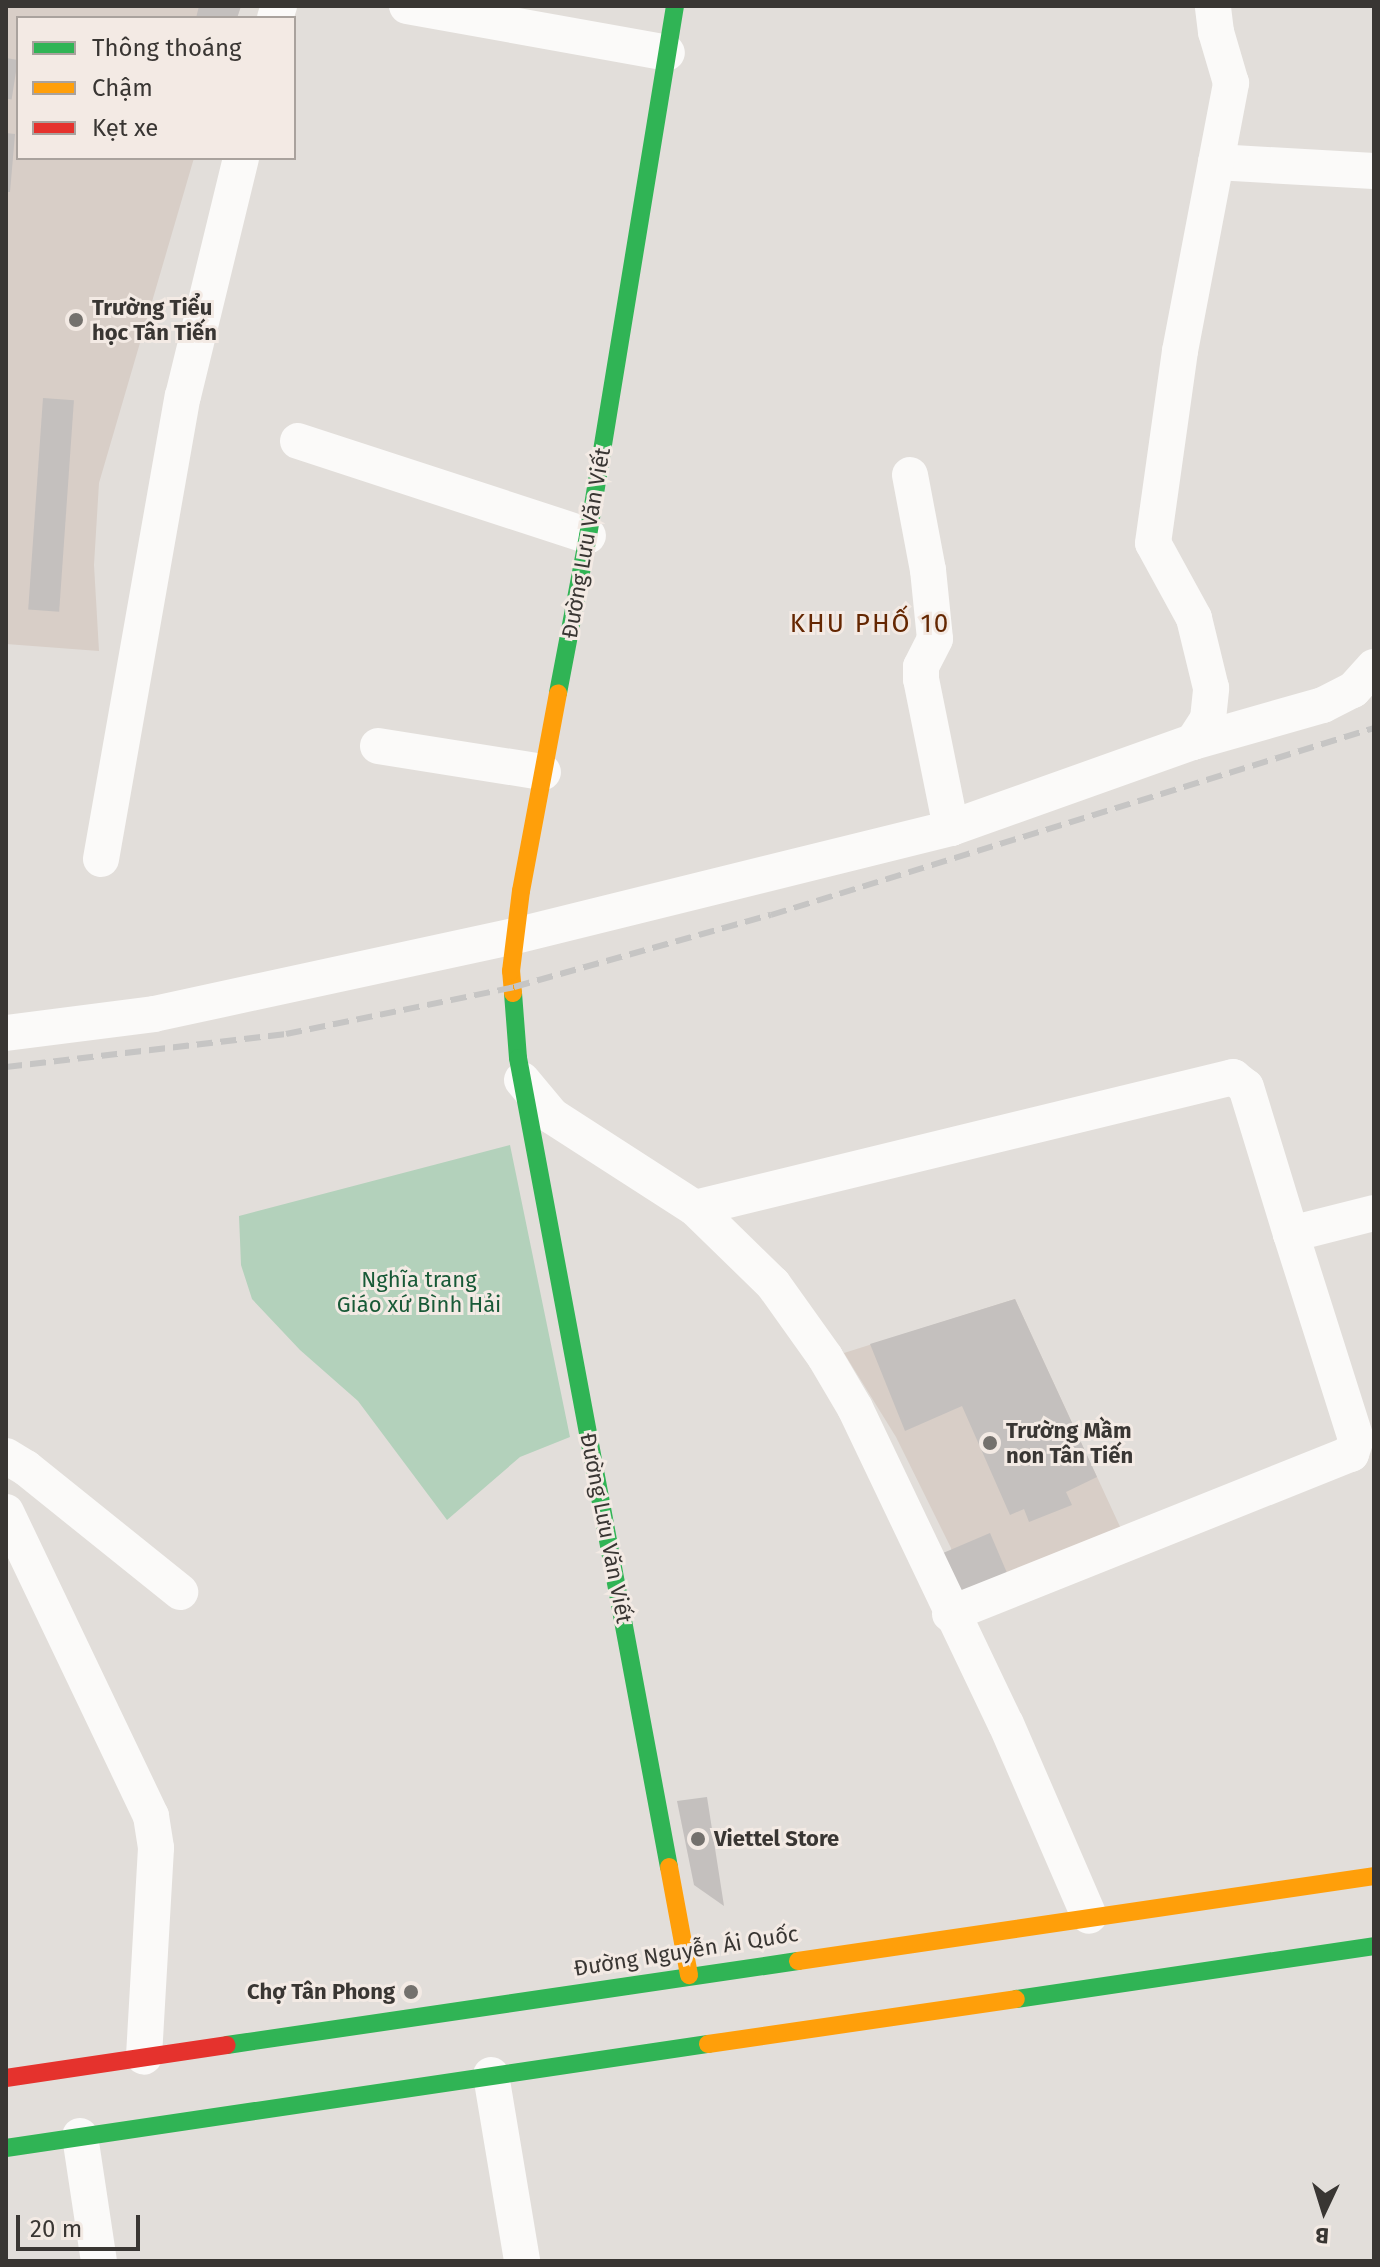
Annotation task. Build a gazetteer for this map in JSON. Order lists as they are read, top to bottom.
{
  "streets": {
    "main road": ["Đường Lưu Văn Viết", "Đường Nguyễn Ái Quốc"]
  },
  "crossings": [
    ["Đường Lưu Văn Viết", "Đường Nguyễn Ái Quốc"]
  ],
  "districts": ["KHU PHỐ 10"],
  "parks": ["Nghĩa trang Giáo xứ Bình Hải"],
  "places": [
    "Trường Tiểu học Tân Tiến",
    "Trường Mầm non Tân Tiến",
    "Viettel Store",
    "Chợ Tân Phong"
  ],
  "legend": ["Thông thoáng", "Chậm", "Kẹt xe"],
  "scale_bar": "20 m",
  "north": "bottom"
}
